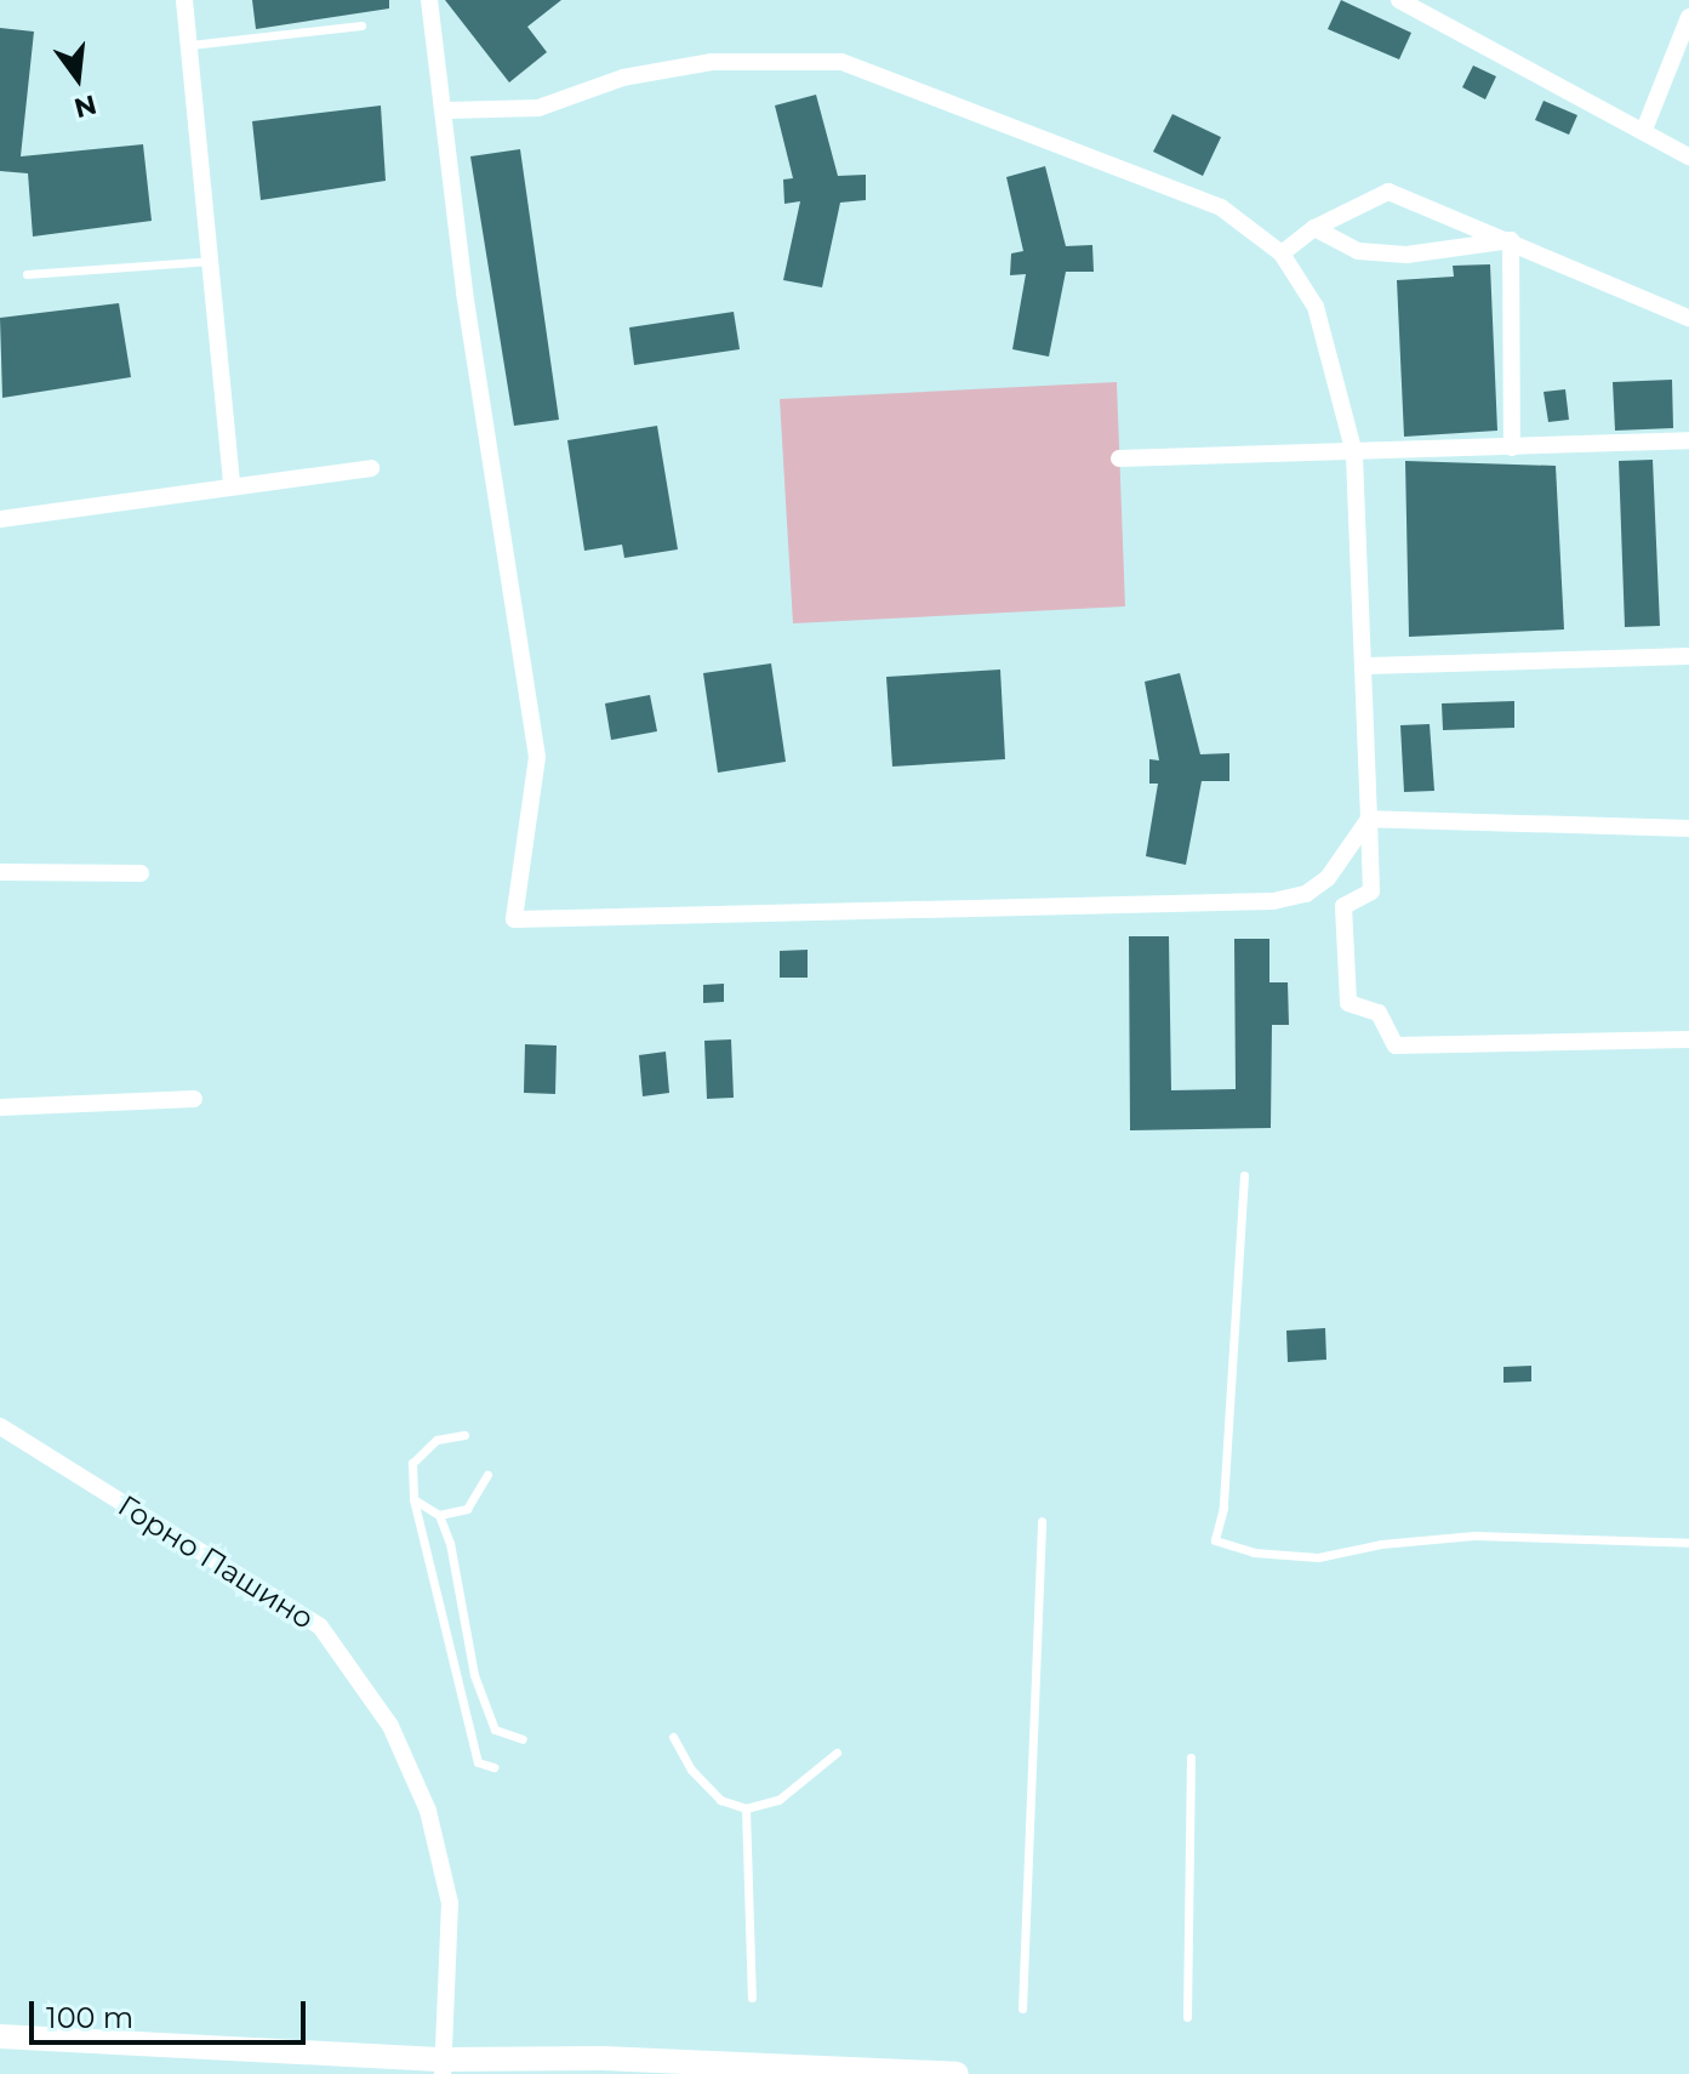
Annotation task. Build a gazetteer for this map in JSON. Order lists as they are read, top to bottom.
{
  "streets": {
    "street": ["Горно Пашино"]
  },
  "scale_bar": "100 m",
  "north": "bottom"
}
